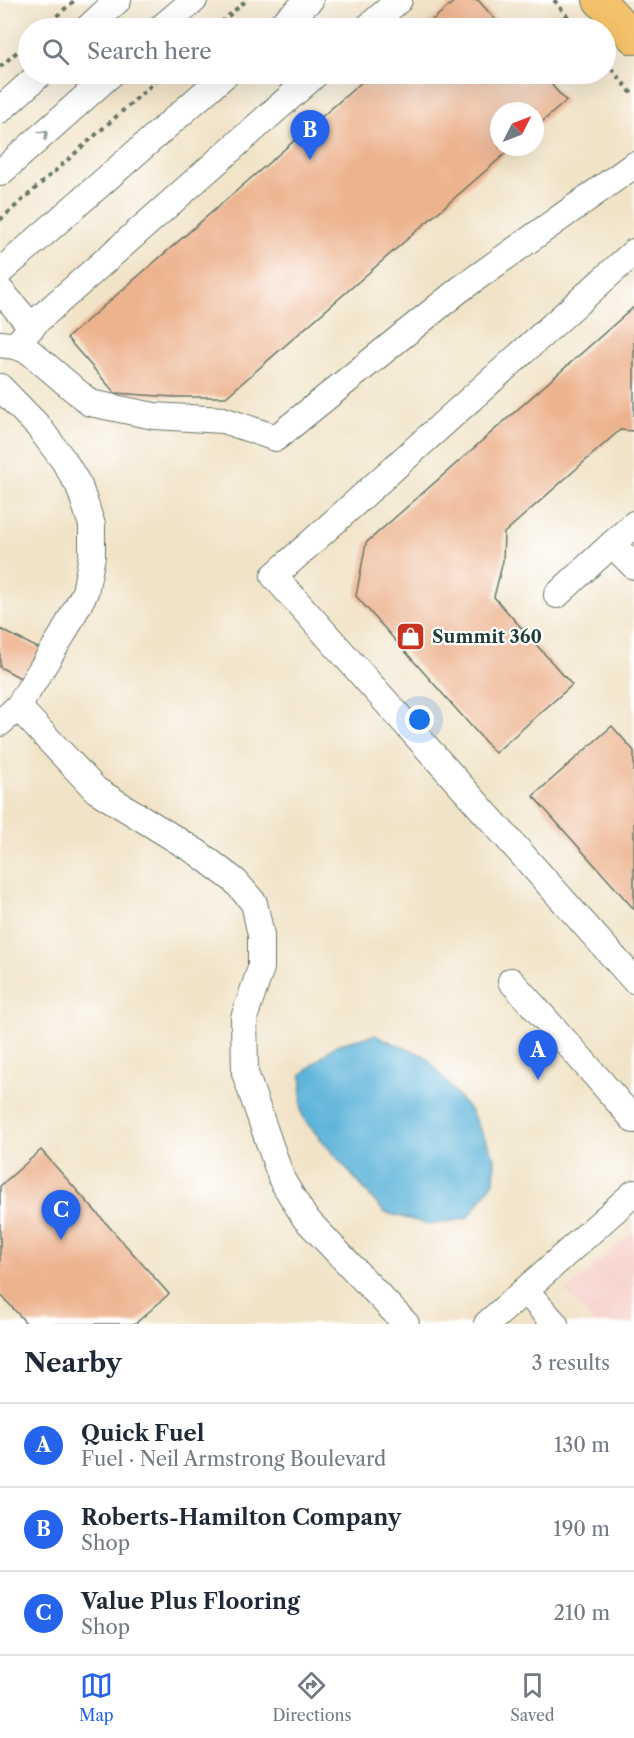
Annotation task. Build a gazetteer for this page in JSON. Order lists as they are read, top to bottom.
{
  "places": {
    "shop": ["Summit 360"]
  },
  "north": "top right",
  "page": {
    "search": "Search here",
    "pins": ["B", "A", "C"],
    "heading": ["Nearby", "3 results"],
    "list": [
      {
        "mark": "A",
        "name": "Quick Fuel",
        "note": "Fuel · Neil Armstrong Boulevard",
        "value": "130 m"
      },
      {
        "mark": "B",
        "name": "Roberts-Hamilton Company",
        "note": "Shop",
        "value": "190 m"
      },
      {
        "mark": "C",
        "name": "Value Plus Flooring",
        "note": "Shop",
        "value": "210 m"
      }
    ],
    "nav": ["Map", "Directions", "Saved"]
  }
}
